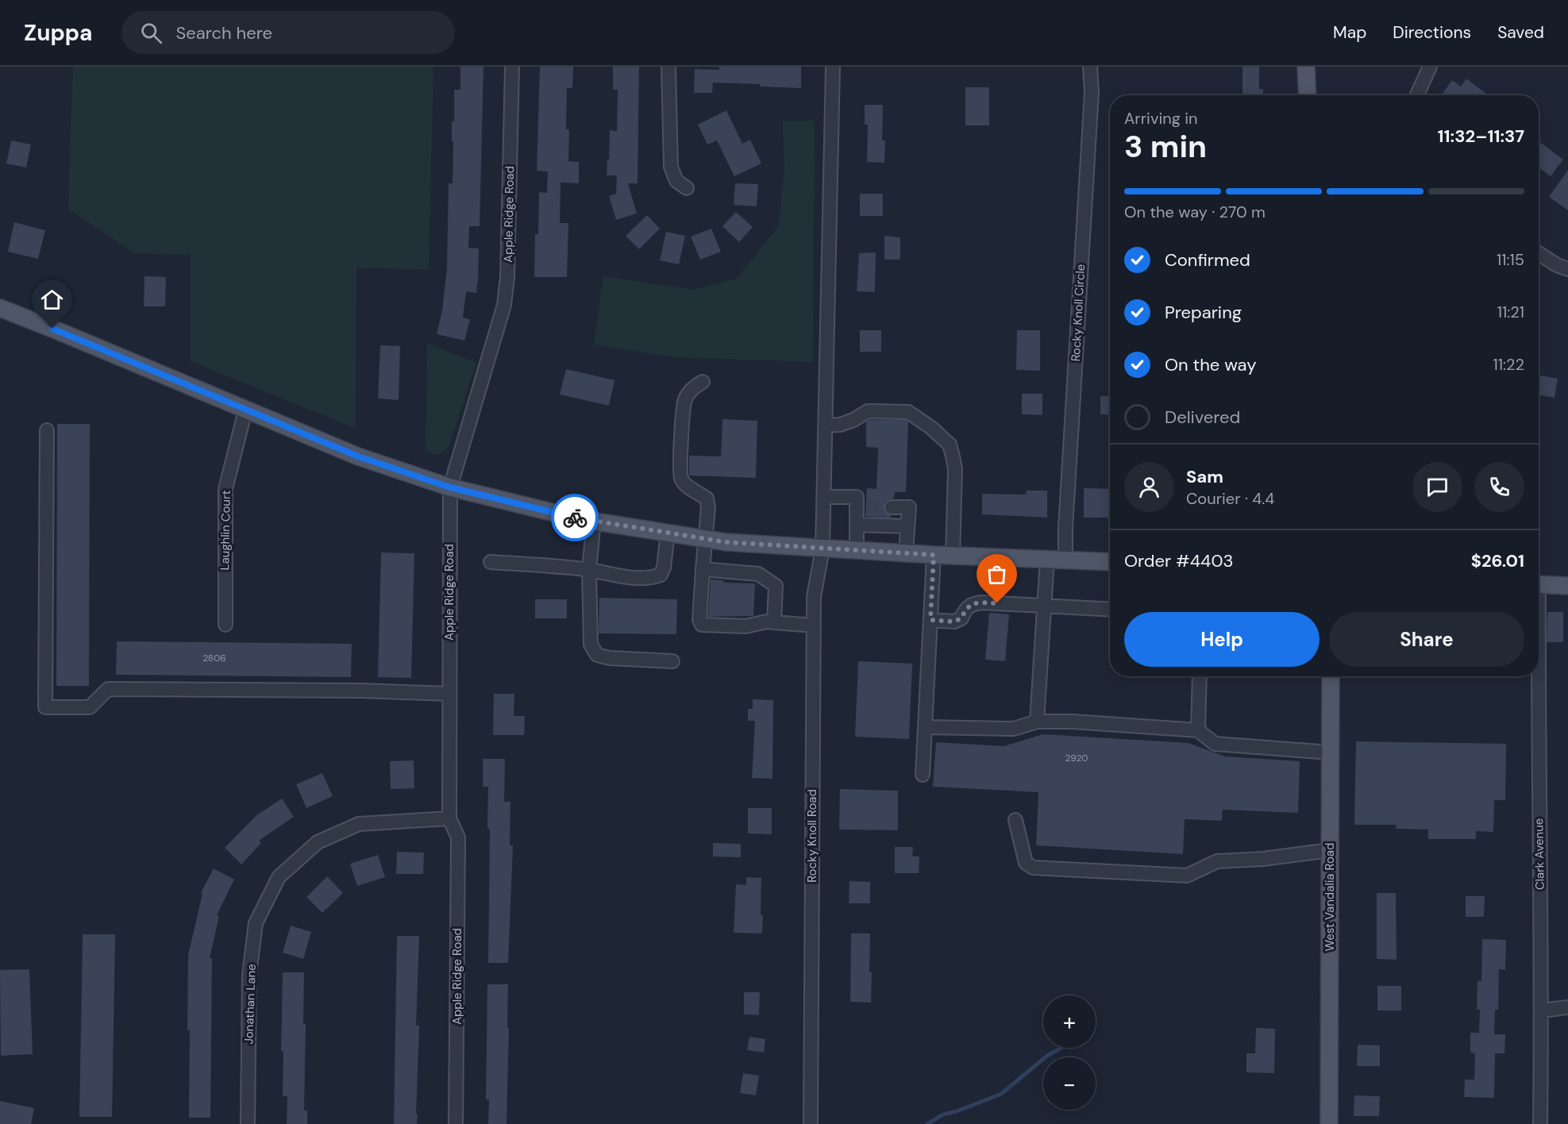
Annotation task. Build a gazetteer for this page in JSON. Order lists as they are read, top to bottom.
{
  "streets": {
    "main road": ["West Vandalia Road"],
    "street": [
      "Apple Ridge Road",
      "Rocky Knoll Circle",
      "Laughlin Court",
      "Rocky Knoll Road",
      "Clark Avenue",
      "Jonathan Lane"
    ]
  },
  "crossings": [
    ["Apple Ridge Road", "Jonathan Lane"]
  ],
  "house_numbers": ["2806", "2920"],
  "page": {
    "header": "Zuppa",
    "search": "Search here",
    "nav": ["Map", "Directions", "Saved"],
    "heading": ["3 min", "Arriving in", "11:32–11:37"],
    "panel": [
      "Sam",
      "Courier · 4.4",
      "Order #4403",
      "$26.01"
    ],
    "bar": "On the way · 270 m",
    "list": [
      ["Confirmed", "11:15"],
      ["Preparing", "11:21"],
      ["On the way", "11:22"],
      "Delivered"
    ],
    "buttons": ["Help", "Share"],
    "map_buttons": ["+", "−"]
  }
}
